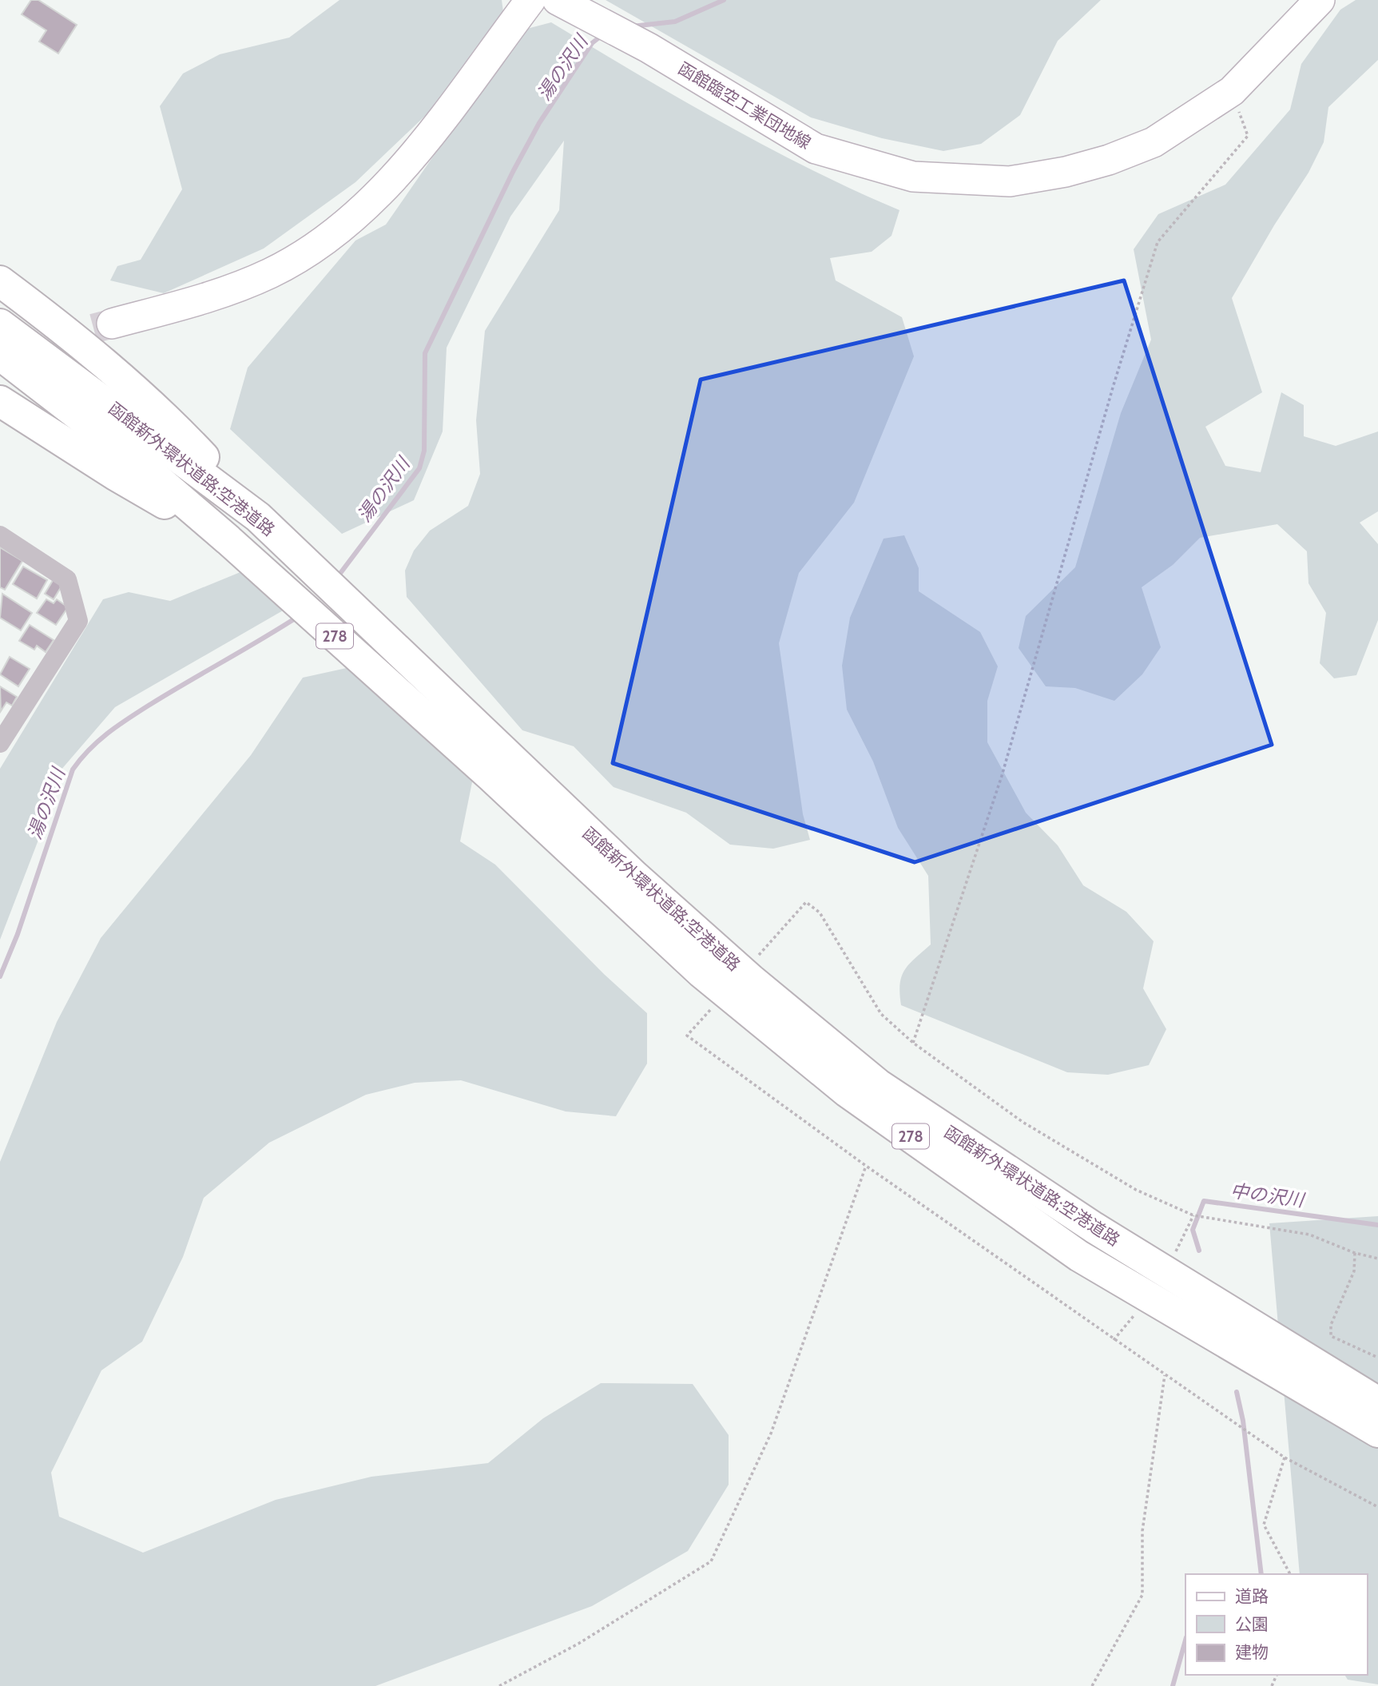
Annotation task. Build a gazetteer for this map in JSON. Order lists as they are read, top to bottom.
{
  "streets": {
    "highway": ["函館新外環状道路;空港道路", "278"],
    "main road": ["函館臨空工業団地線"]
  },
  "water": ["湯の沢川", "中の沢川"],
  "legend": ["道路", "公園", "建物"]
}
